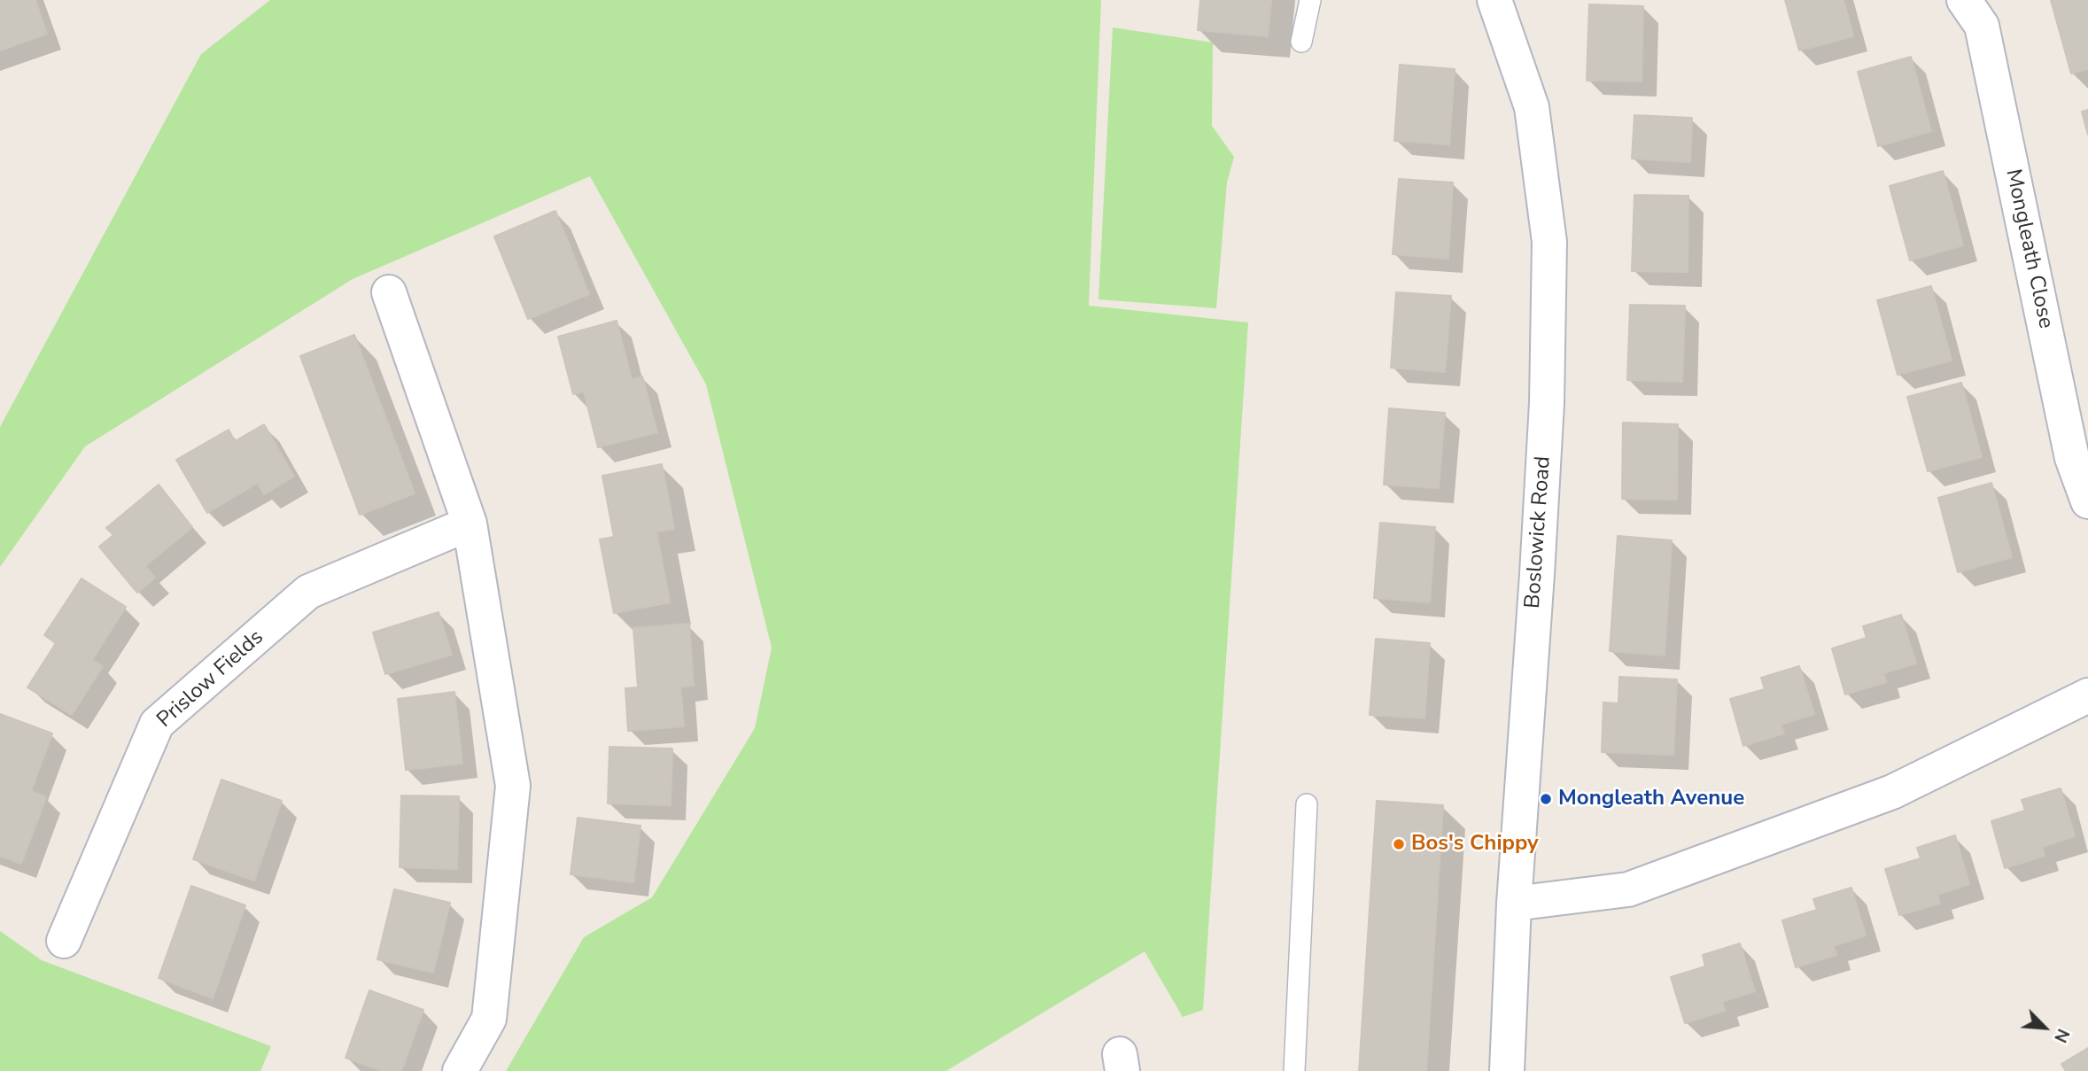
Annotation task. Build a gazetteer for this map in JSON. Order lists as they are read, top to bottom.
{
  "streets": {
    "street": ["Mongleath Close", "Boslowick Road", "Prislow Fields"]
  },
  "places": ["Mongleath Avenue", "Bos's Chippy"],
  "north": "bottom right"
}
